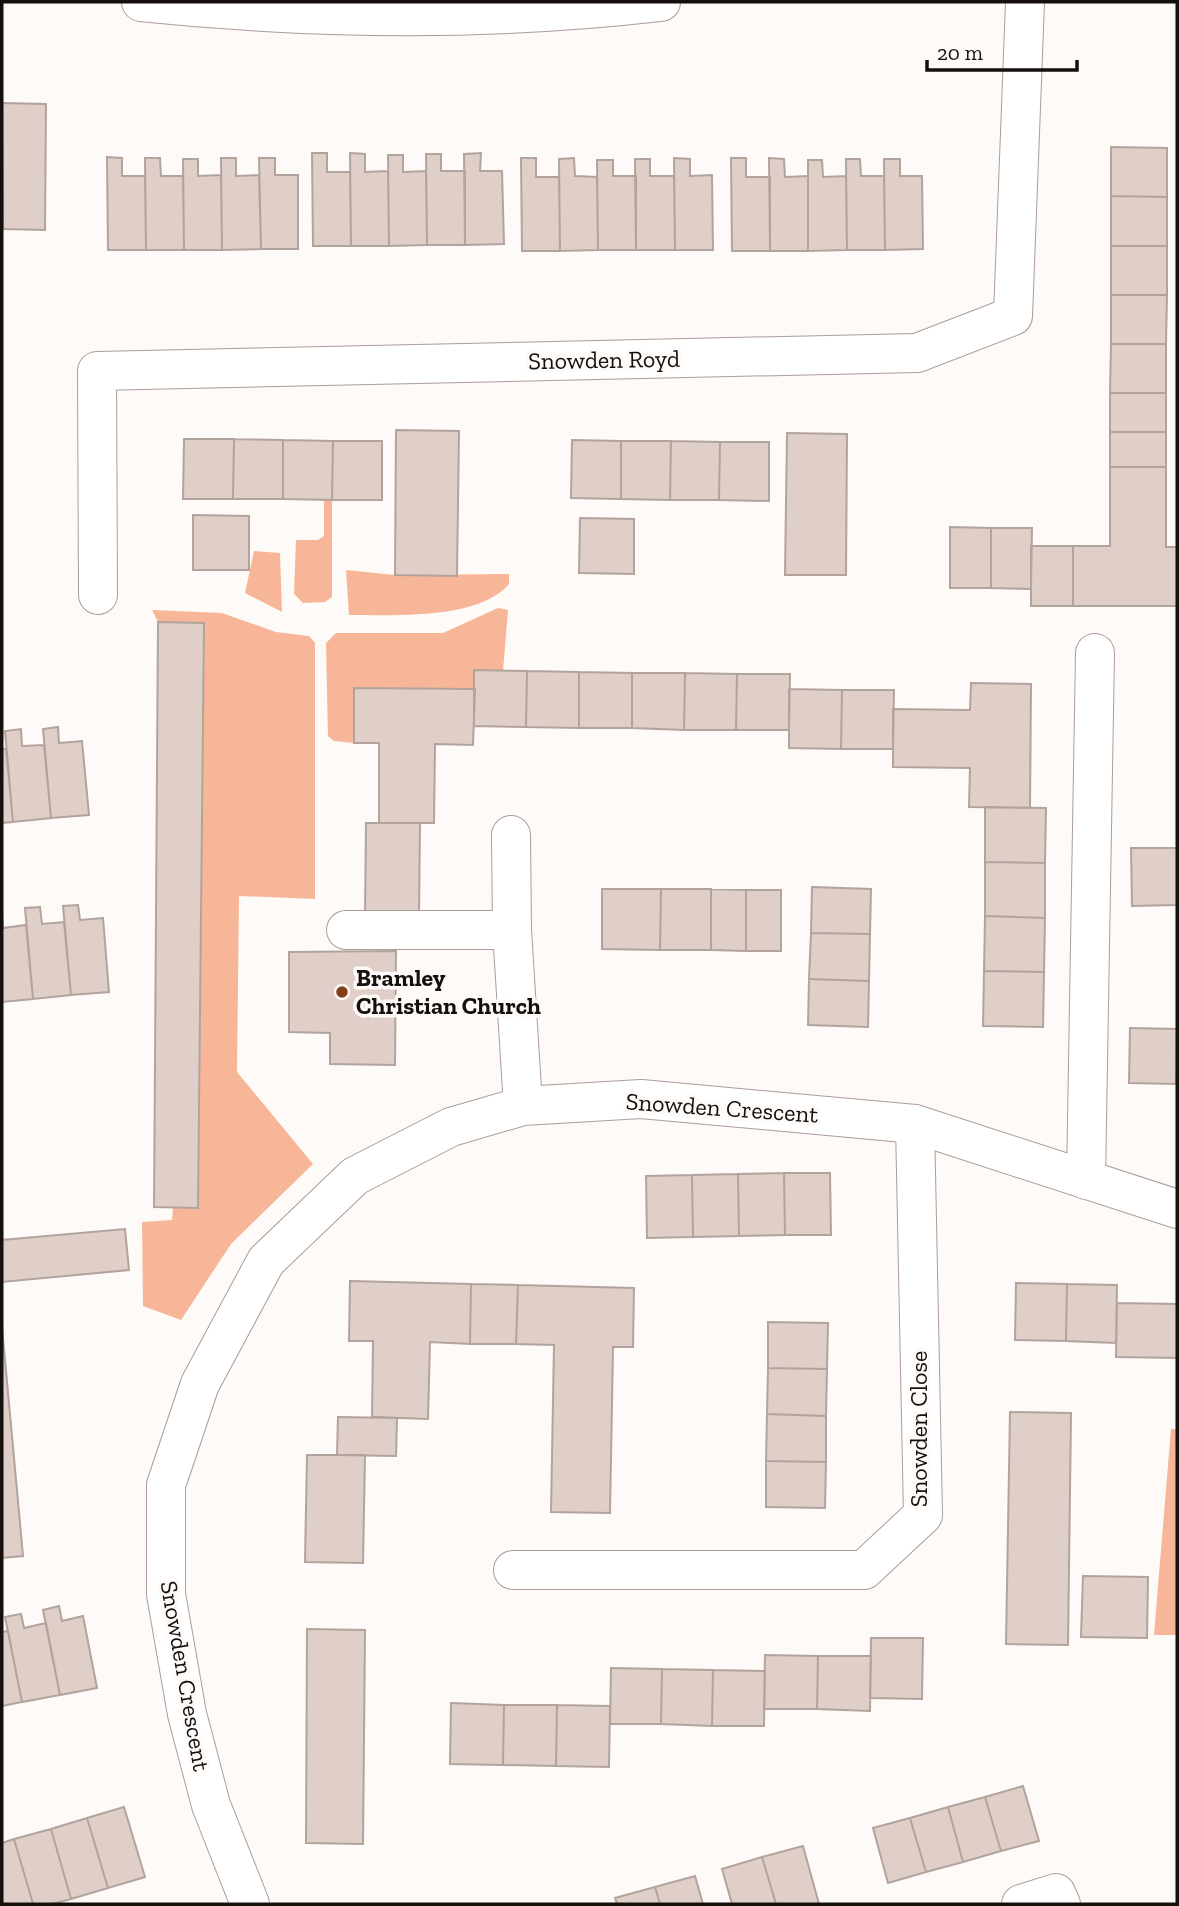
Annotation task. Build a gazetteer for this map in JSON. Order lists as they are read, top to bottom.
{
  "streets": {
    "street": ["Snowden Royd", "Snowden Crescent", "Snowden Close"]
  },
  "crossings": [
    ["Snowden Crescent", "Snowden Close"]
  ],
  "places": ["Bramley Christian Church"],
  "scale_bar": "20 m"
}
